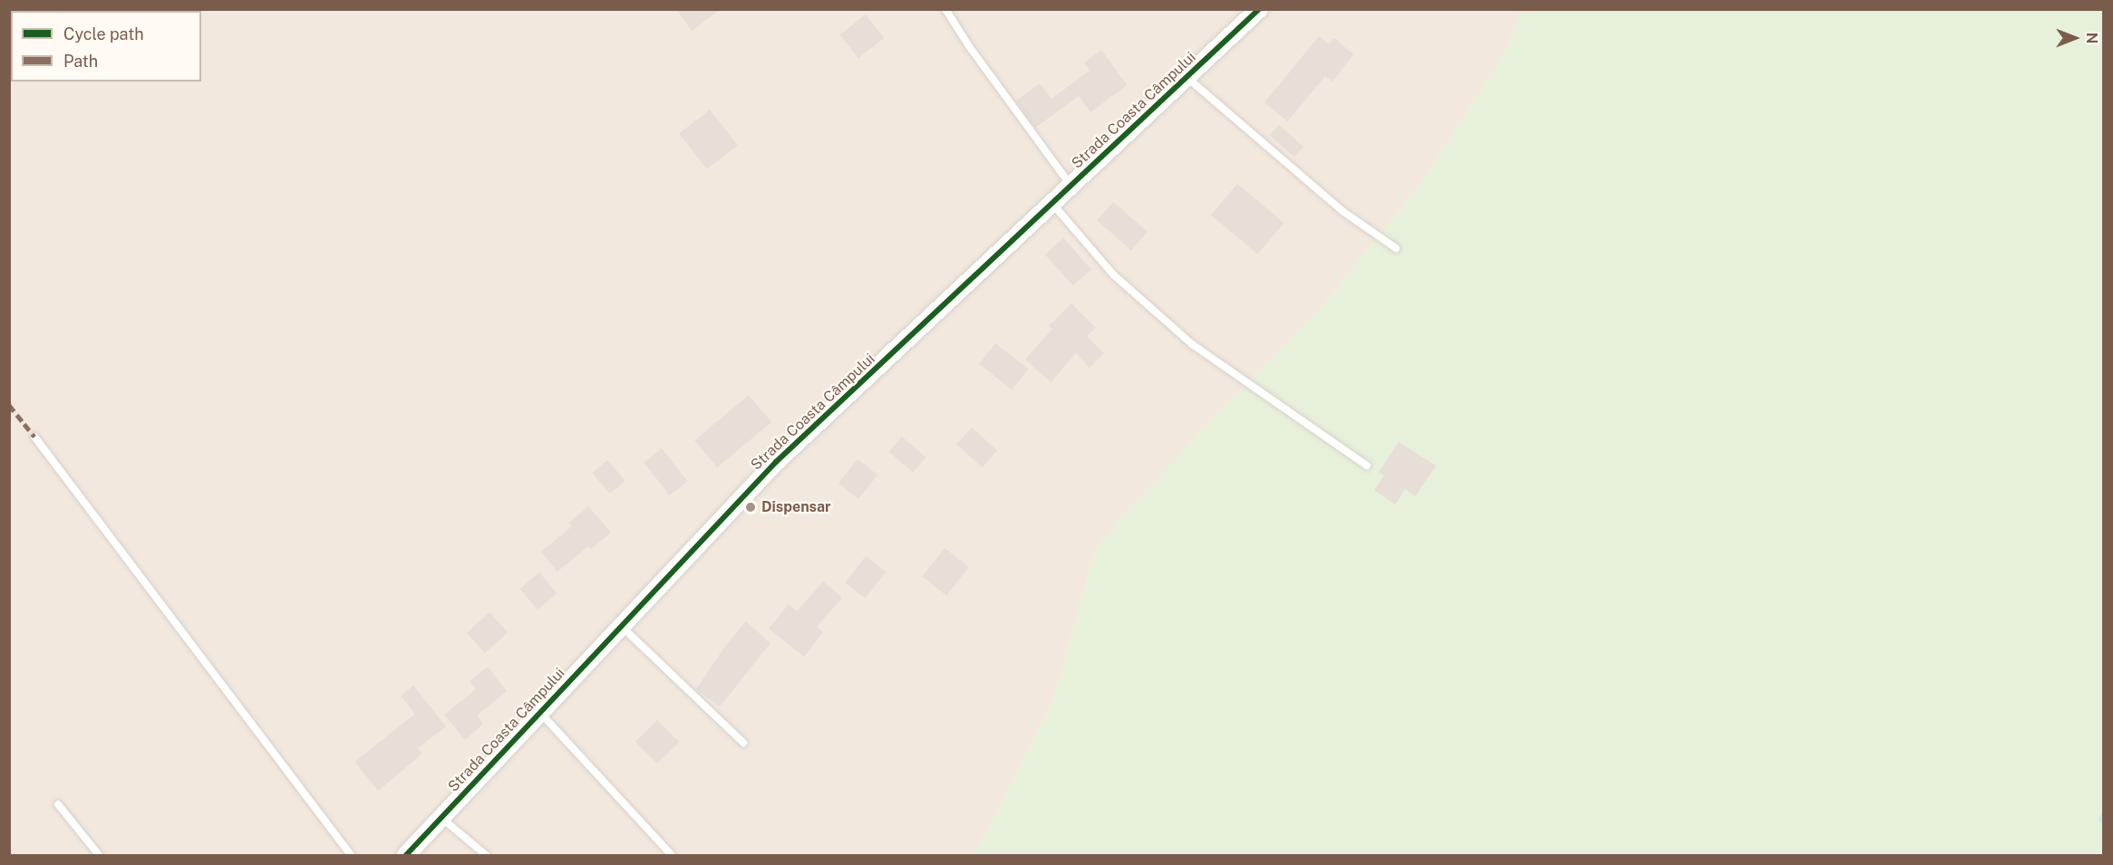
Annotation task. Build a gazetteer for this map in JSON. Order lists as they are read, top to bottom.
{
  "streets": {
    "street": ["Strada Coasta Câmpului"]
  },
  "places": ["Dispensar"],
  "legend": ["Cycle path", "Path"],
  "north": "right"
}
